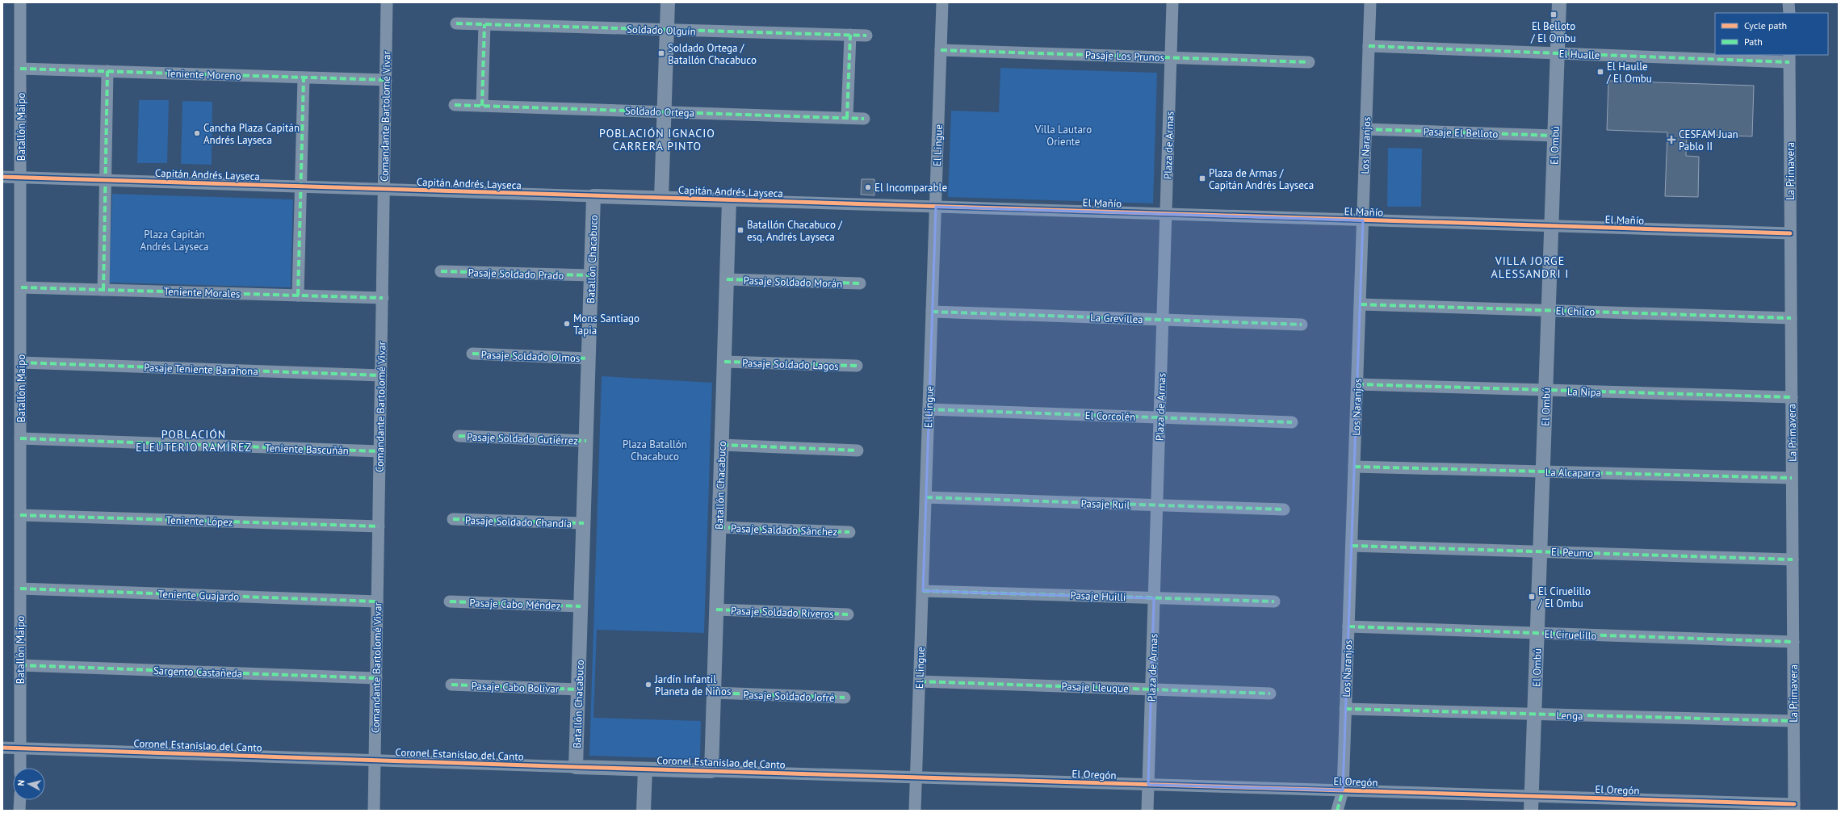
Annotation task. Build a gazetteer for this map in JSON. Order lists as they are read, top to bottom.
{
  "streets": {
    "street": [
      "Soldado Olguín",
      "El Hualle",
      "Pasaje Los Prunos",
      "Teniente Moreno",
      "Soldado Ortega",
      "Comandante Bartolomé Vivar",
      "Batallón Maipo",
      "Pasaje El Belloto",
      "El Lingue",
      "Plaza de Armas",
      "Los Naranjos",
      "El Ombú",
      "La Primavera",
      "Capitán Andrés Layseca",
      "El Mañío",
      "Batallón Chacabuco",
      "Pasaje Soldado Prado",
      "Pasaje Soldado Morán",
      "Teniente Morales",
      "El Chilco",
      "La Grevillea",
      "Pasaje Soldado Olmos",
      "Pasaje Soldado Lagos",
      "Pasaje Teniente Barahona",
      "La Ñipa",
      "El Corcolén",
      "Pasaje Soldado Gutiérrez",
      "Teniente Bascuñán",
      "La Alcaparra",
      "Pasaje Ruil",
      "Teniente López",
      "Pasaje Soldado Chandía",
      "Pasaje Saldado Sánchez",
      "El Peumo",
      "Teniente Guajardo",
      "Pasaje Huilli",
      "Pasaje Cabo Méndez",
      "Pasaje Soldado Riveros",
      "El Ciruelillo",
      "Sargento Castañeda",
      "Pasaje Cabo Bolívar",
      "Pasaje Lleuque",
      "Pasaje Soldado Jofré",
      "Lenga",
      "Coronel Estanislao del Canto",
      "El Oregón"
    ]
  },
  "crossings": [
    ["El Hualle", "Los Naranjos"],
    ["El Hualle", "El Ombú"],
    ["El Hualle", "La Primavera"],
    ["Pasaje Los Prunos", "El Lingue"],
    ["Pasaje Los Prunos", "Plaza de Armas"],
    ["Teniente Moreno", "Comandante Bartolomé Vivar"],
    ["Teniente Moreno", "Batallón Maipo"],
    ["Comandante Bartolomé Vivar", "Capitán Andrés Layseca"],
    ["Comandante Bartolomé Vivar", "Teniente Morales"],
    ["Comandante Bartolomé Vivar", "Pasaje Teniente Barahona"],
    ["Comandante Bartolomé Vivar", "Teniente Bascuñán"],
    ["Comandante Bartolomé Vivar", "Teniente López"],
    ["Comandante Bartolomé Vivar", "Teniente Guajardo"],
    ["Comandante Bartolomé Vivar", "Sargento Castañeda"],
    ["Comandante Bartolomé Vivar", "Coronel Estanislao del Canto"],
    ["Batallón Maipo", "Capitán Andrés Layseca"],
    ["Batallón Maipo", "Teniente Morales"],
    ["Batallón Maipo", "Pasaje Teniente Barahona"],
    ["Batallón Maipo", "Teniente Bascuñán"],
    ["Batallón Maipo", "Teniente López"],
    ["Batallón Maipo", "Teniente Guajardo"],
    ["Batallón Maipo", "Sargento Castañeda"],
    ["Batallón Maipo", "Coronel Estanislao del Canto"],
    ["Pasaje El Belloto", "Los Naranjos"],
    ["Pasaje El Belloto", "El Ombú"],
    ["El Lingue", "Capitán Andrés Layseca"],
    ["El Lingue", "El Mañío"],
    ["El Lingue", "La Grevillea"],
    ["El Lingue", "El Corcolén"],
    ["El Lingue", "Pasaje Ruil"],
    ["El Lingue", "Pasaje Huilli"],
    ["El Lingue", "Pasaje Lleuque"],
    ["El Lingue", "Coronel Estanislao del Canto"],
    ["El Lingue", "El Oregón"],
    ["Plaza de Armas", "El Mañío"],
    ["Plaza de Armas", "La Grevillea"],
    ["Plaza de Armas", "El Corcolén"],
    ["Plaza de Armas", "Pasaje Ruil"],
    ["Plaza de Armas", "Pasaje Huilli"],
    ["Plaza de Armas", "Pasaje Lleuque"],
    ["Plaza de Armas", "El Oregón"],
    ["Los Naranjos", "El Mañío"],
    ["Los Naranjos", "El Chilco"],
    ["Los Naranjos", "La Ñipa"],
    ["Los Naranjos", "La Alcaparra"],
    ["Los Naranjos", "El Peumo"],
    ["Los Naranjos", "El Ciruelillo"],
    ["Los Naranjos", "Lenga"],
    ["Los Naranjos", "El Oregón"],
    ["El Ombú", "El Mañío"],
    ["El Ombú", "El Chilco"],
    ["El Ombú", "La Ñipa"],
    ["El Ombú", "La Alcaparra"],
    ["El Ombú", "El Peumo"],
    ["El Ombú", "El Ciruelillo"],
    ["El Ombú", "Lenga"],
    ["El Ombú", "El Oregón"],
    ["La Primavera", "El Mañío"],
    ["La Primavera", "El Chilco"],
    ["La Primavera", "La Ñipa"],
    ["La Primavera", "La Alcaparra"],
    ["La Primavera", "El Peumo"],
    ["La Primavera", "El Ciruelillo"],
    ["La Primavera", "Lenga"],
    ["La Primavera", "El Oregón"],
    ["Capitán Andrés Layseca", "El Mañío"],
    ["Capitán Andrés Layseca", "Batallón Chacabuco"],
    ["Batallón Chacabuco", "Pasaje Soldado Prado"],
    ["Batallón Chacabuco", "Pasaje Soldado Morán"],
    ["Batallón Chacabuco", "Pasaje Soldado Olmos"],
    ["Batallón Chacabuco", "Pasaje Soldado Lagos"],
    ["Batallón Chacabuco", "Pasaje Soldado Gutiérrez"],
    ["Batallón Chacabuco", "Pasaje Soldado Chandía"],
    ["Batallón Chacabuco", "Pasaje Saldado Sánchez"],
    ["Batallón Chacabuco", "Pasaje Cabo Méndez"],
    ["Batallón Chacabuco", "Pasaje Soldado Riveros"],
    ["Batallón Chacabuco", "Pasaje Cabo Bolívar"],
    ["Batallón Chacabuco", "Pasaje Soldado Jofré"],
    ["Batallón Chacabuco", "Coronel Estanislao del Canto"],
    ["Coronel Estanislao del Canto", "El Oregón"]
  ],
  "districts": ["POBLACIÓN IGNACIO CARRERA PINTO", "VILLA JORGE ALESSANDRI I", "POBLACIÓN ELEUTERIO RAMÍREZ"],
  "parks": ["Villa Lautaro Oriente", "Plaza Capitán Andrés Layseca", "Plaza Batallón Chacabuco"],
  "places": {
    "transit": [
      "El Belloto / El Ombu",
      "Soldado Ortega / Batallón Chacabuco",
      "El Haulle / El Ombu",
      "Plaza de Armas / Capitán Andrés Layseca",
      "Batallón Chacabuco / esq. Andrés Layseca",
      "El Ciruelillo / El Ombu"
    ],
    "other": [
      "Cancha Plaza Capitán Andrés Layseca",
      "El Incomparable",
      "Mons Santiago Tapia",
      "Jardín Infantil Planeta de Niños"
    ],
    "health": ["CESFAM Juan Pablo II"]
  },
  "legend": ["Cycle path", "Path"],
  "north": "left"
}
